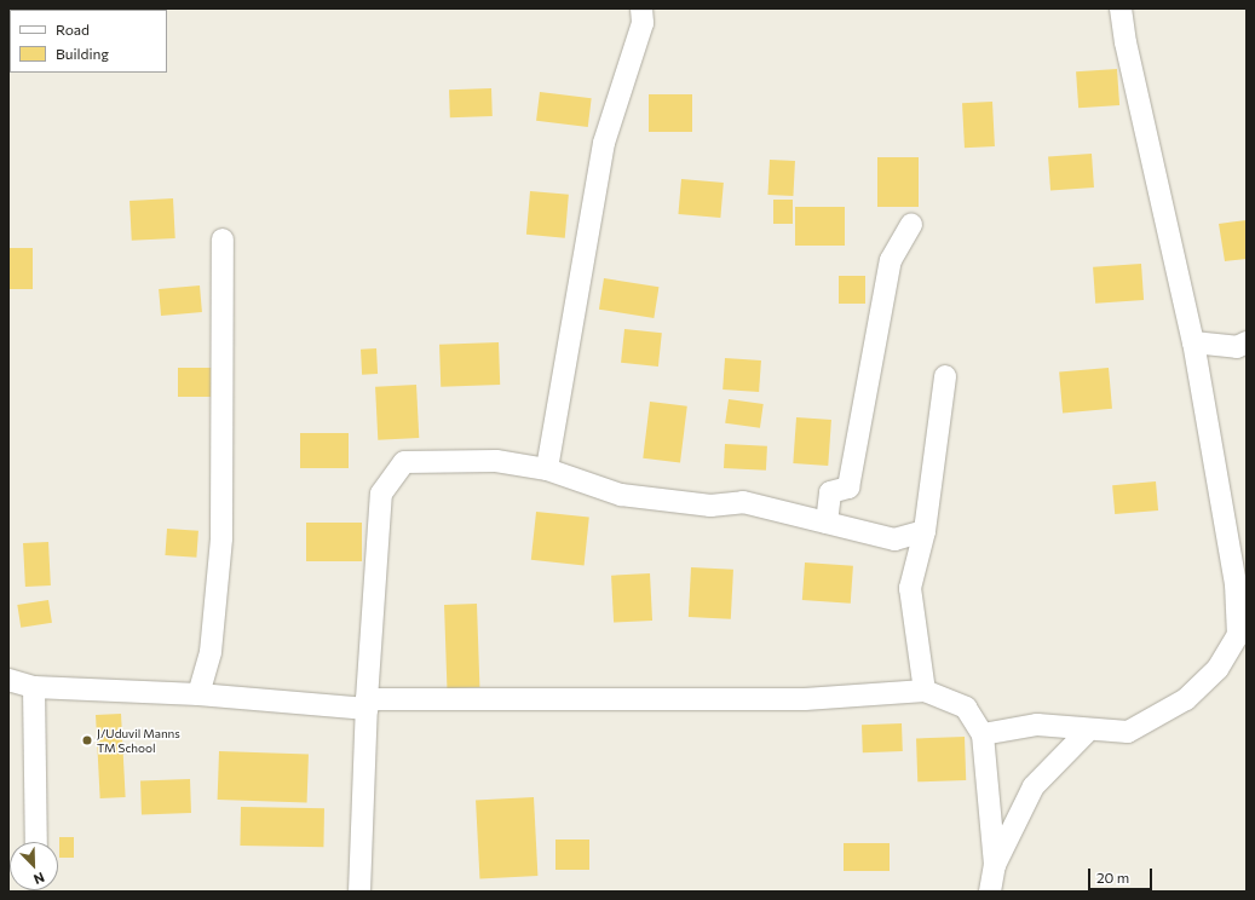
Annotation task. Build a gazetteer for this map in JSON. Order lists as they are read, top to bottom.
{
  "places": ["J/Uduvil Manns TM School"],
  "legend": ["Road", "Building"],
  "scale_bar": "20 m",
  "north": "bottom right"
}
